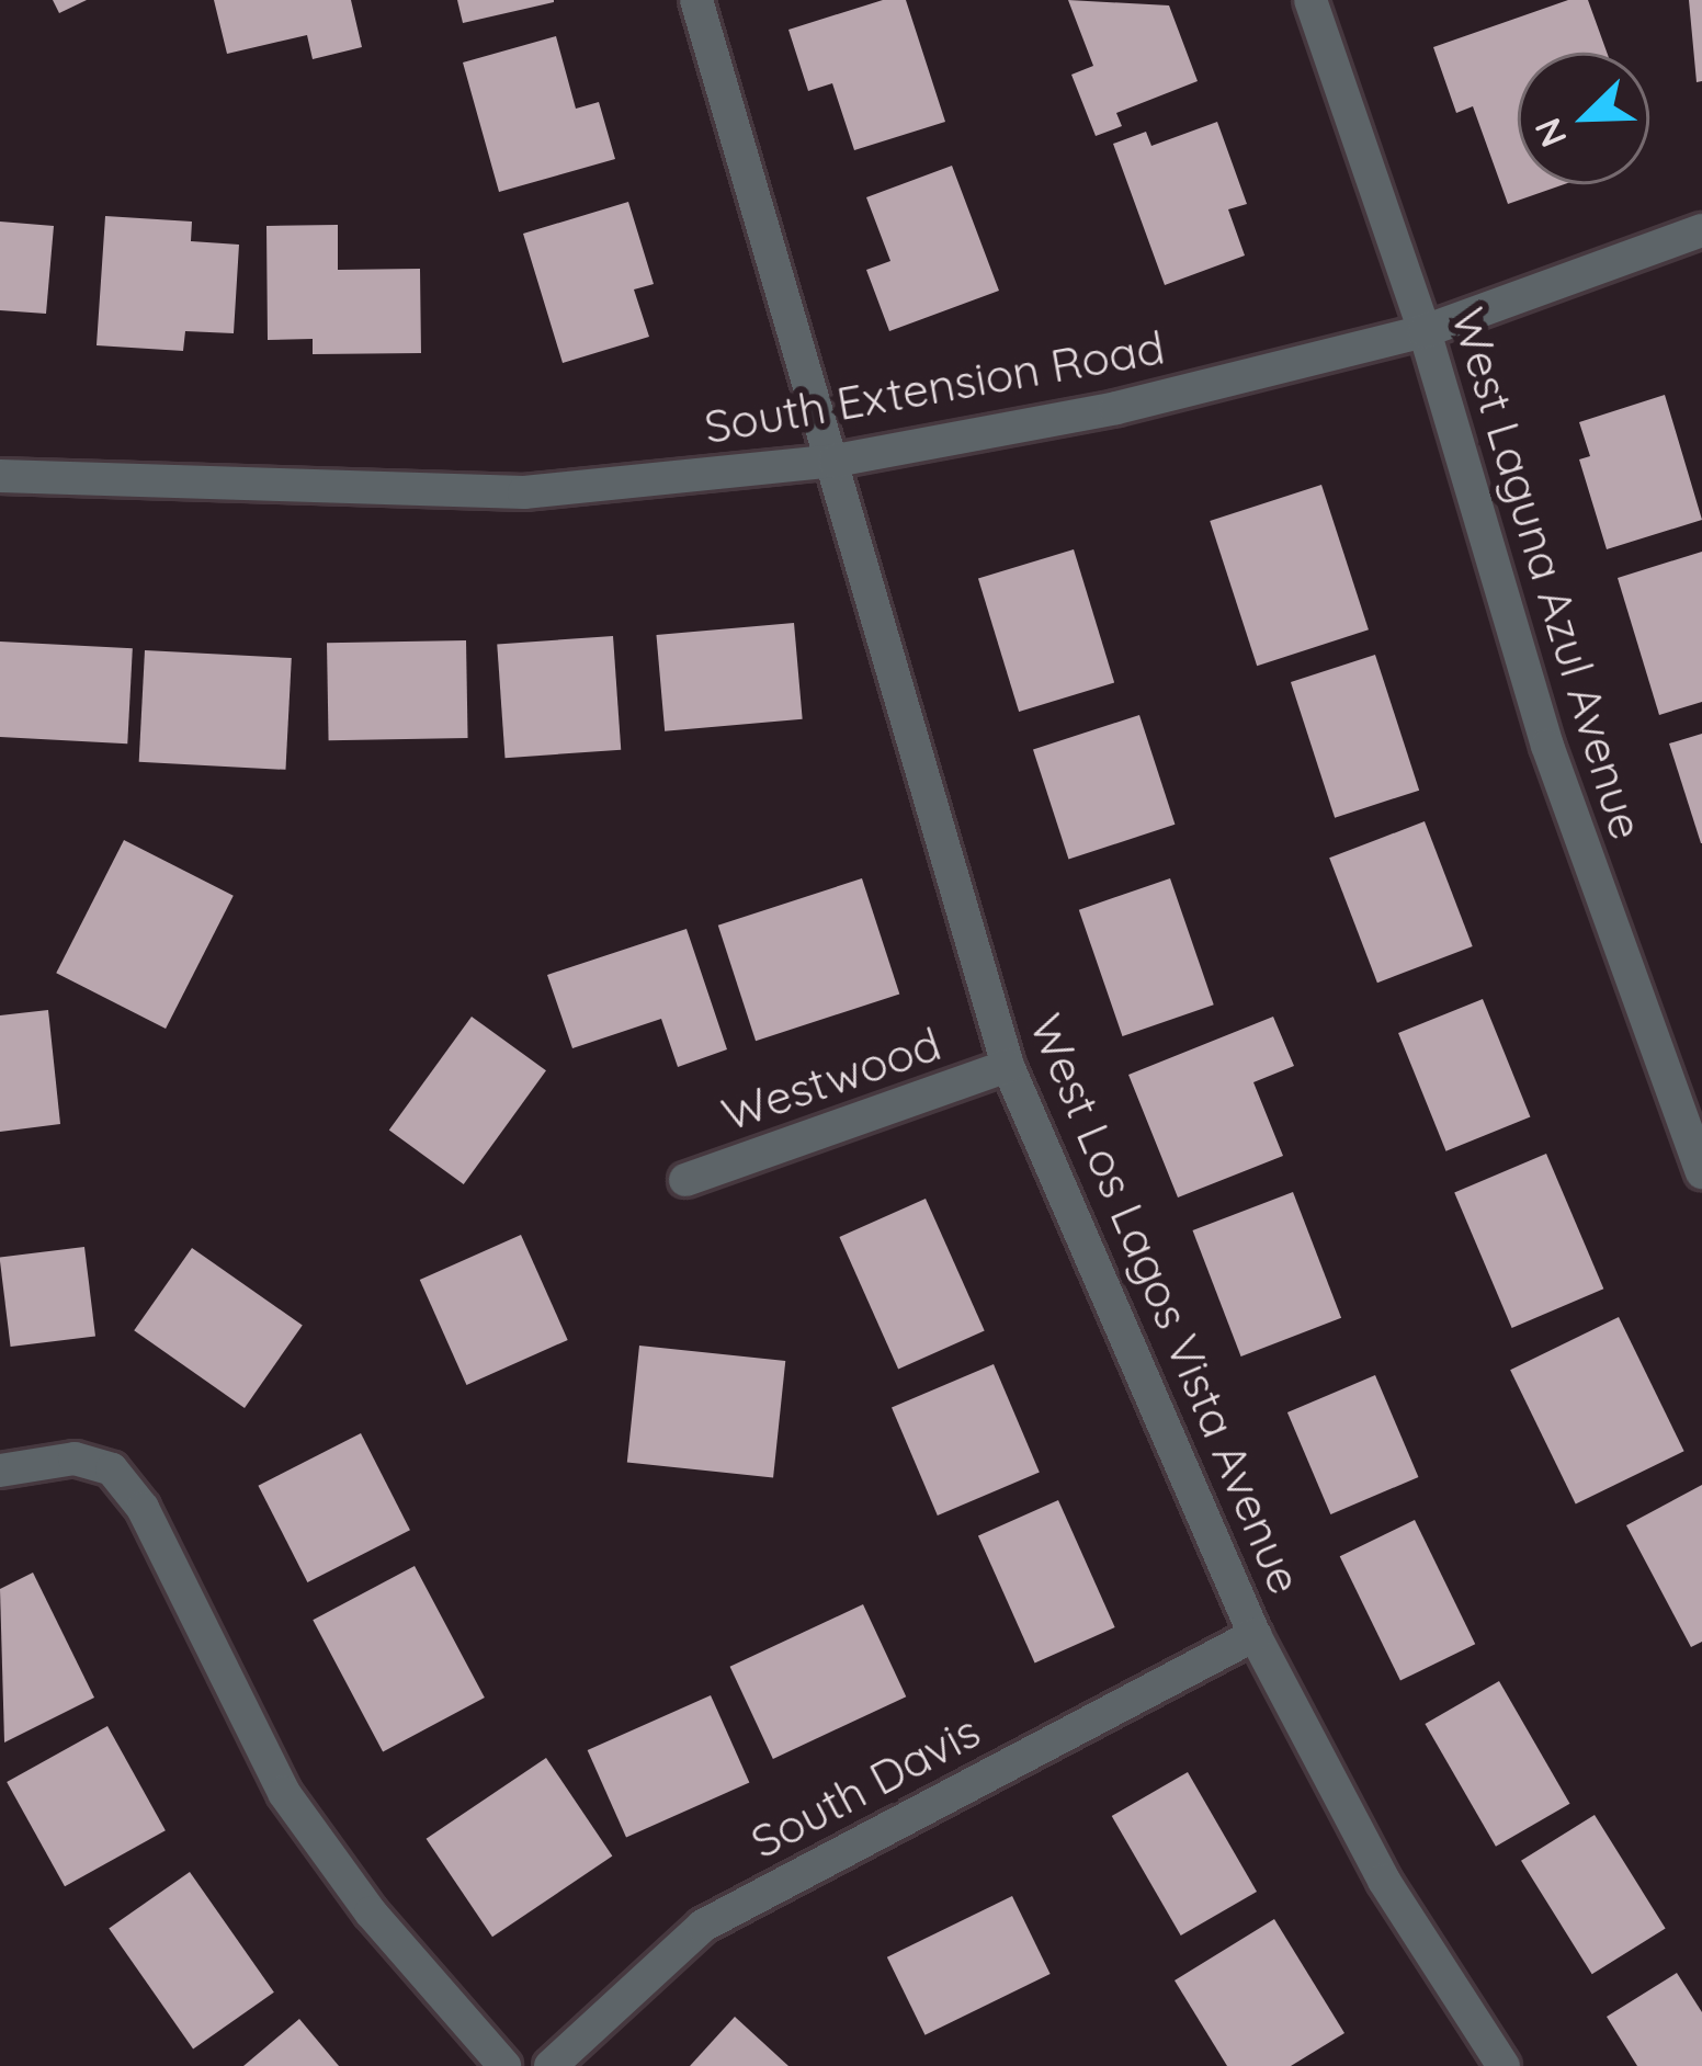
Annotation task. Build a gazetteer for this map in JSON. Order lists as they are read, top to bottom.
{
  "streets": {
    "street": [
      "South Extension Road",
      "West Laguna Azul Avenue",
      "Westwood",
      "West Los Lagos Vista Avenue",
      "South Davis"
    ]
  },
  "crossings": [
    ["South Extension Road", "West Laguna Azul Avenue"],
    ["South Extension Road", "West Los Lagos Vista Avenue"],
    ["Westwood", "West Los Lagos Vista Avenue"],
    ["West Los Lagos Vista Avenue", "South Davis"]
  ],
  "north": "bottom left"
}
